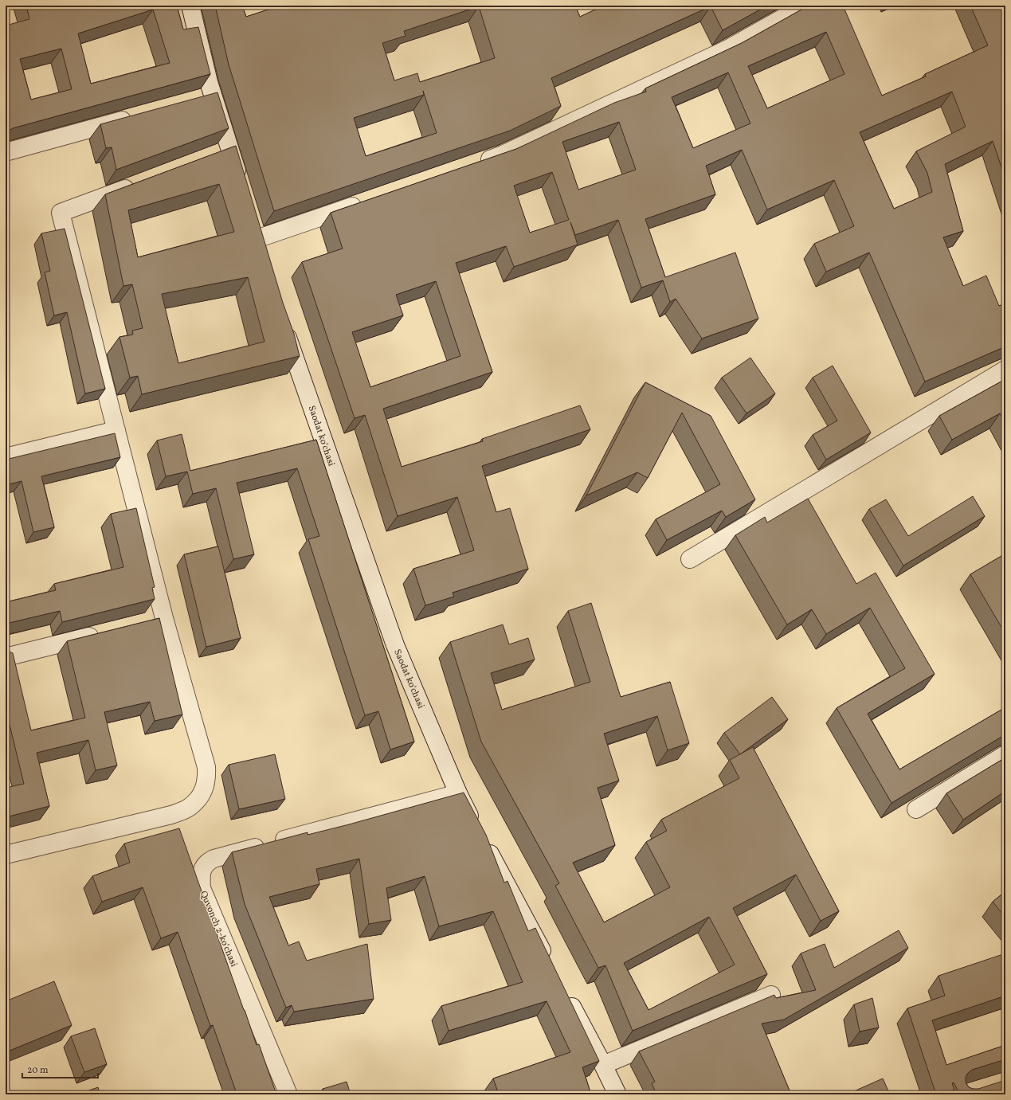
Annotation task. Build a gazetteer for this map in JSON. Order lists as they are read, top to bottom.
{
  "streets": {
    "street": ["Saodat koʻchasi", "Quvonch 2-koʻchasi"]
  },
  "crossings": [
    ["Saodat koʻchasi", "Quvonch 2-koʻchasi"]
  ],
  "scale_bar": "20 m"
}
